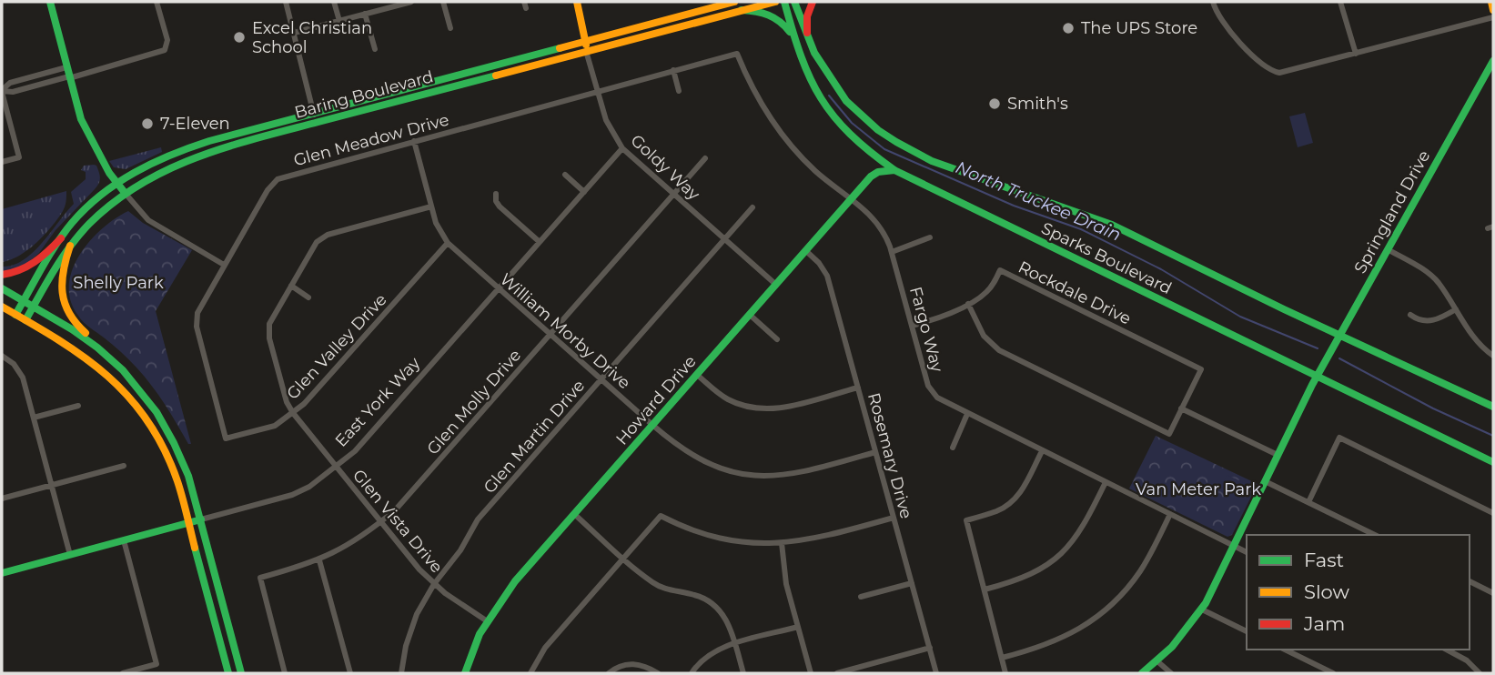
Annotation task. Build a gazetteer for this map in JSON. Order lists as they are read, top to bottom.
{
  "streets": {
    "main road": [
      "Baring Boulevard",
      "Goldy Way",
      "Springland Drive",
      "Sparks Boulevard",
      "Howard Drive",
      "East York Way"
    ],
    "street": [
      "Glen Meadow Drive",
      "Rockdale Drive",
      "Fargo Way",
      "William Morby Drive",
      "Glen Valley Drive",
      "Glen Molly Drive",
      "Glen Martin Drive",
      "Rosemary Drive",
      "Glen Vista Drive"
    ]
  },
  "crossings": [
    ["Baring Boulevard", "Goldy Way"],
    ["Glen Meadow Drive", "Goldy Way"],
    ["Glen Meadow Drive", "Fargo Way"],
    ["Glen Meadow Drive", "William Morby Drive"],
    ["Glen Meadow Drive", "Glen Valley Drive"],
    ["Goldy Way", "Howard Drive"],
    ["Goldy Way", "East York Way"],
    ["Goldy Way", "Glen Molly Drive"],
    ["Goldy Way", "Glen Martin Drive"],
    ["Springland Drive", "Sparks Boulevard"],
    ["Springland Drive", "Fargo Way"],
    ["Sparks Boulevard", "Howard Drive"],
    ["Rockdale Drive", "Fargo Way"],
    ["Fargo Way", "Howard Drive"],
    ["William Morby Drive", "Glen Valley Drive"],
    ["William Morby Drive", "Howard Drive"],
    ["William Morby Drive", "East York Way"],
    ["William Morby Drive", "Glen Molly Drive"],
    ["William Morby Drive", "Glen Martin Drive"],
    ["William Morby Drive", "Rosemary Drive"],
    ["William Morby Drive", "Glen Vista Drive"],
    ["Glen Valley Drive", "Glen Vista Drive"],
    ["Howard Drive", "Rosemary Drive"],
    ["Howard Drive", "Glen Vista Drive"],
    ["East York Way", "Glen Vista Drive"],
    ["Glen Molly Drive", "Glen Vista Drive"],
    ["Glen Martin Drive", "Glen Vista Drive"]
  ],
  "water": ["North Truckee Drain"],
  "parks": ["Shelly Park", "Van Meter Park"],
  "places": [
    "The UPS Store",
    "Excel Christian School",
    "Smith's",
    "7-Eleven"
  ],
  "legend": ["Fast", "Slow", "Jam"]
}
